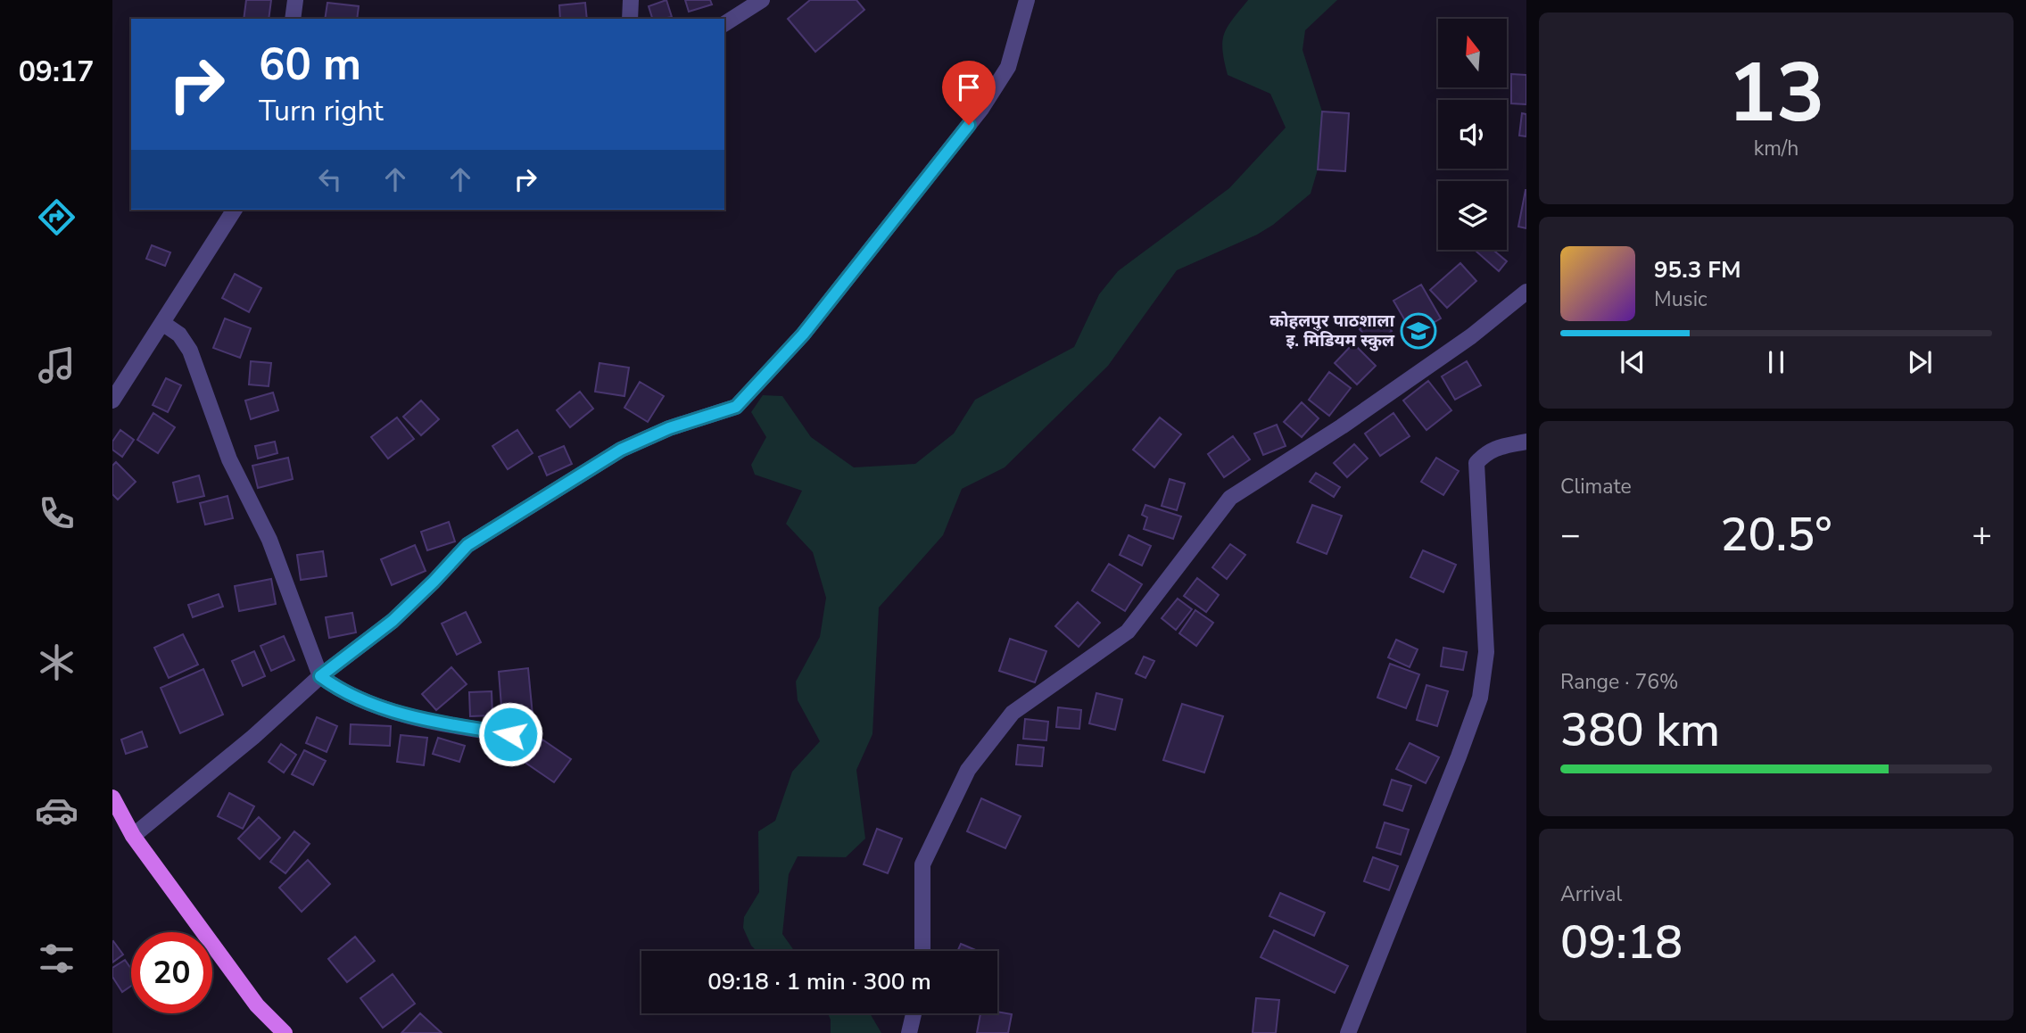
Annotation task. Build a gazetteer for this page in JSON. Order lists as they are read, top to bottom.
{
  "places": {
    "school or university": ["कोहलपुर पाठशाला इ. मिडियम स्कुल"]
  },
  "north": "top",
  "page": {
    "tabs": "09:17",
    "tile": [
      ["13", "km/h"],
      "Climate",
      ["Range · 76%", "380 km"],
      ["Arrival", "09:18"]
    ],
    "turn": ["60 m", "Turn right"],
    "song": ["95.3 FM", "Music"],
    "heat": ["−", "20.5°", "+"],
    "limit": "20",
    "trip": "09:18 · 1 min · 300 m"
  }
}
